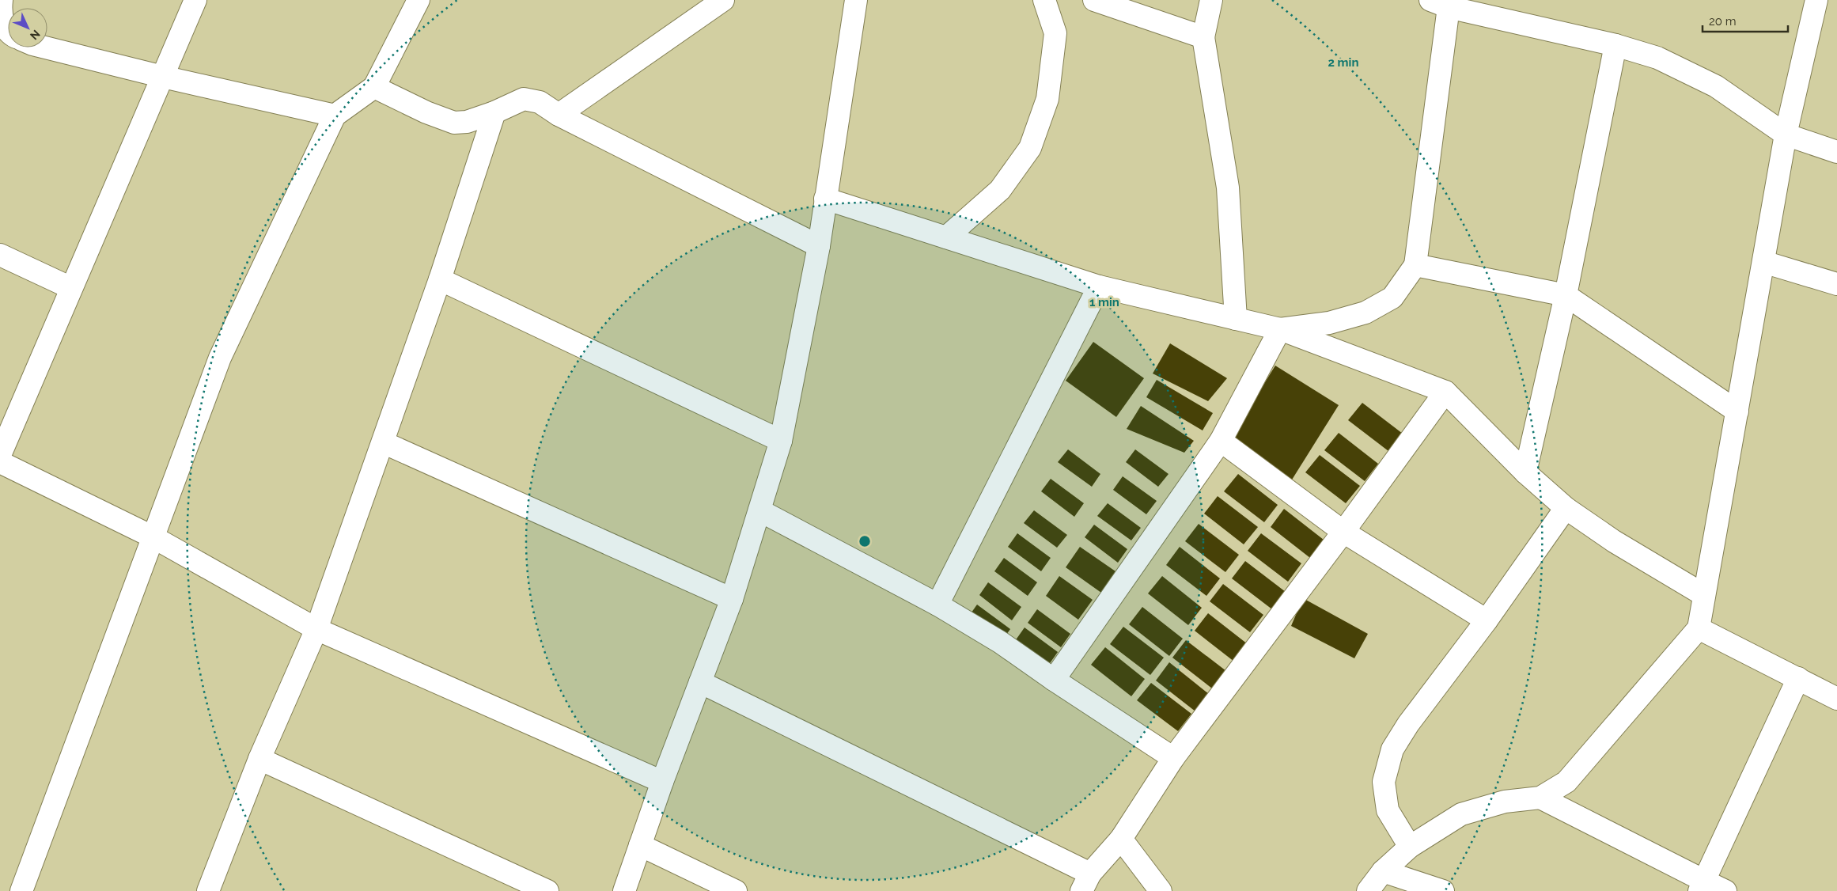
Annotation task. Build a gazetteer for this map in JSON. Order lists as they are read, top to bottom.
{
  "scale_bar": "20 m",
  "north": "bottom right",
  "rings": ["2 min", "1 min"]
}
